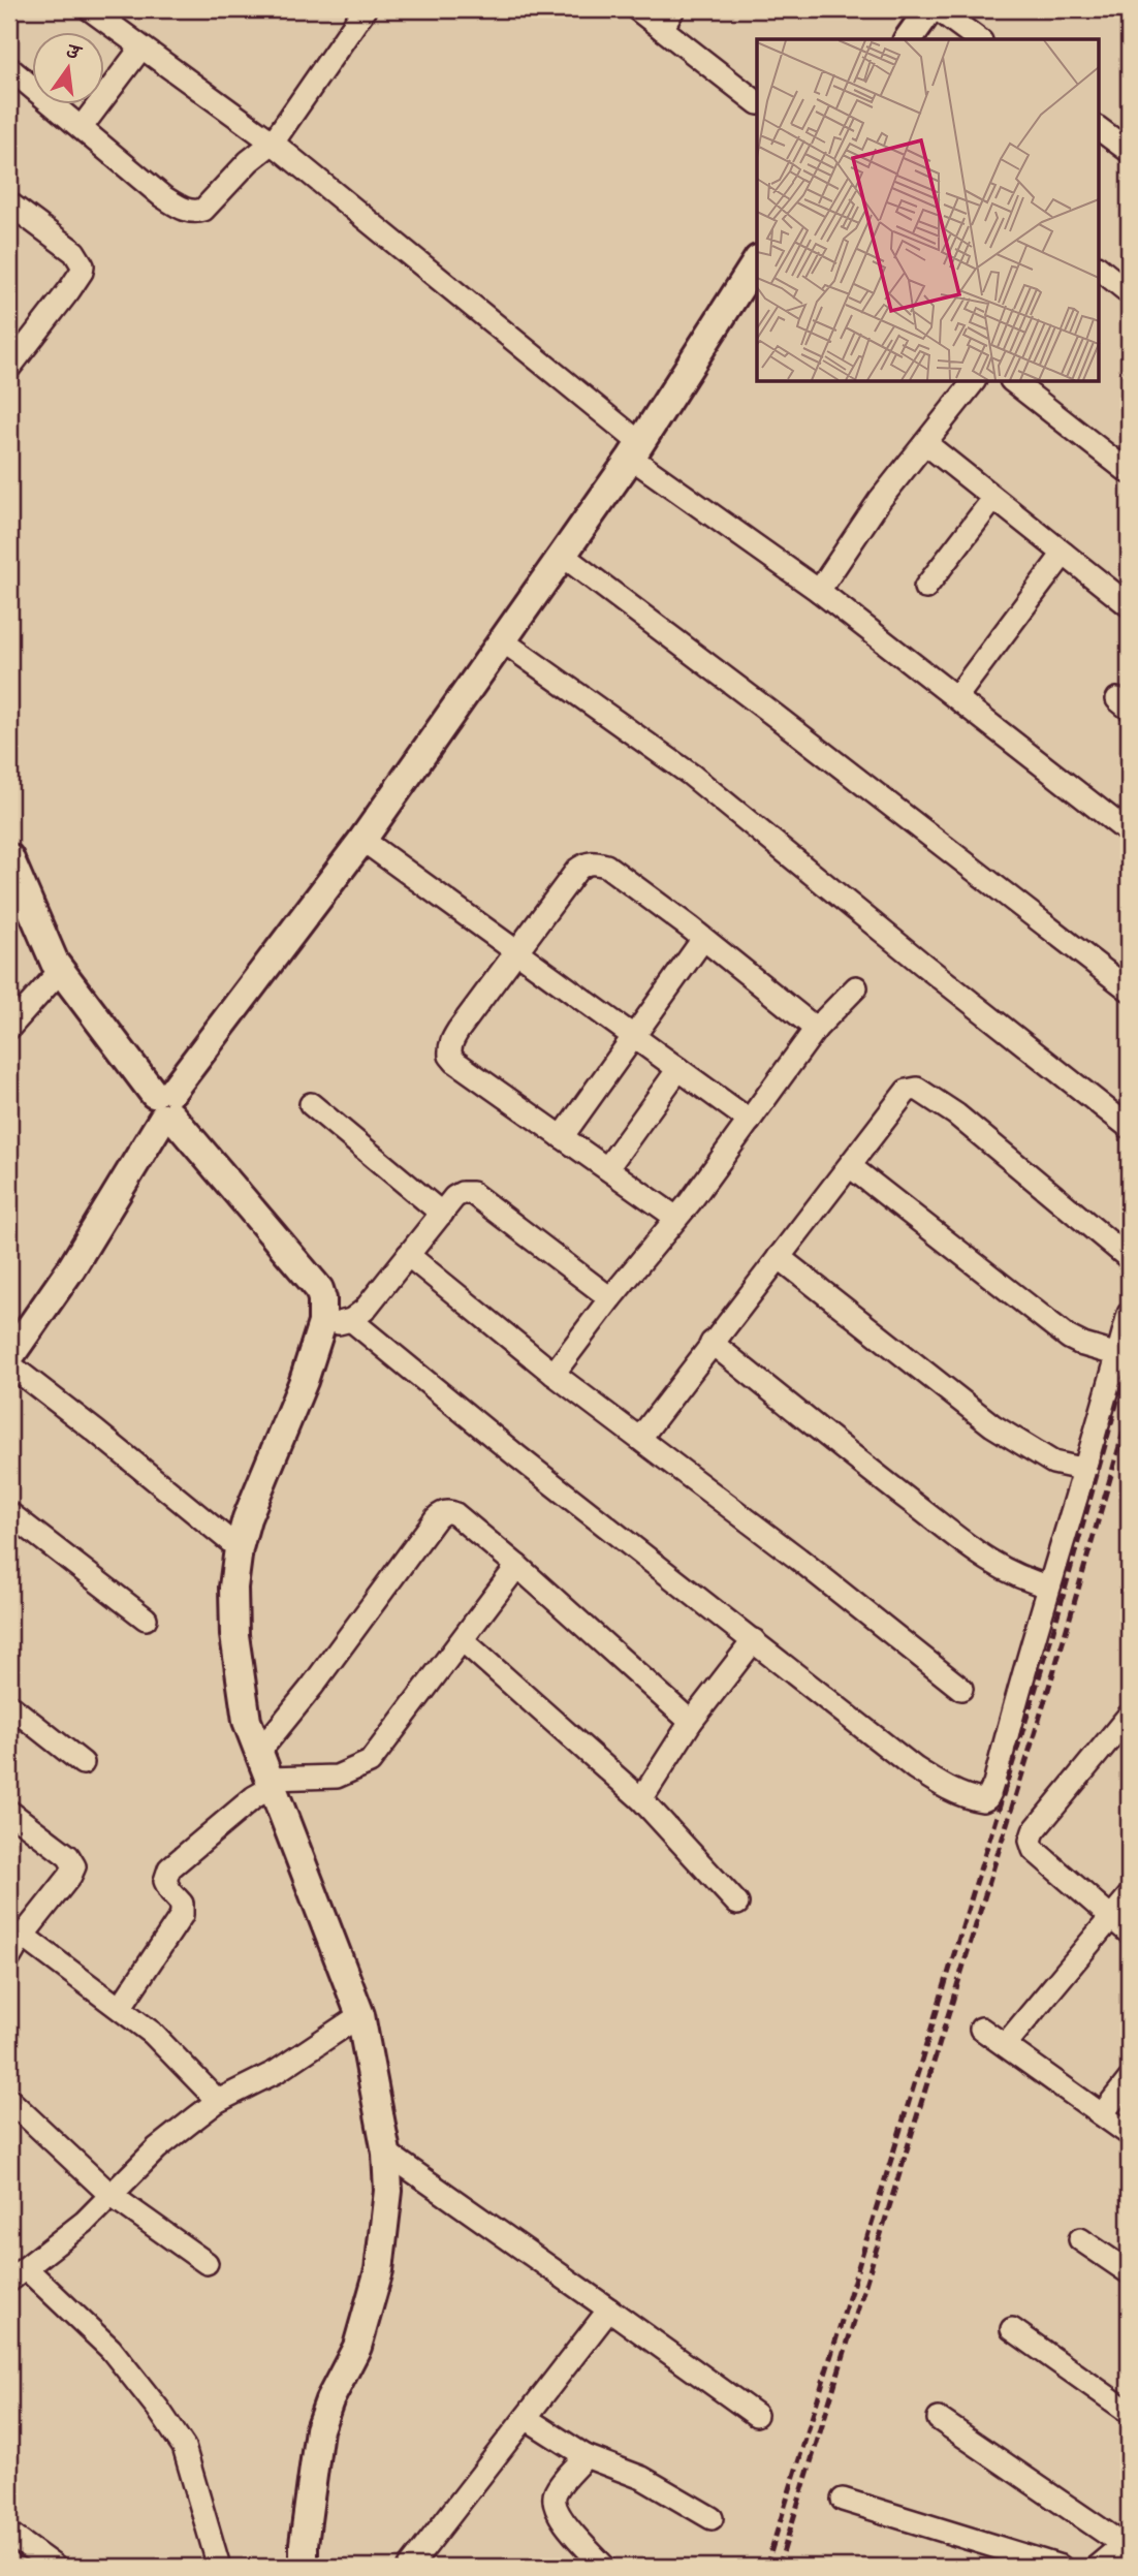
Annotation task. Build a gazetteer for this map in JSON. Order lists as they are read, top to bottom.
{
  "north": "top"
}
